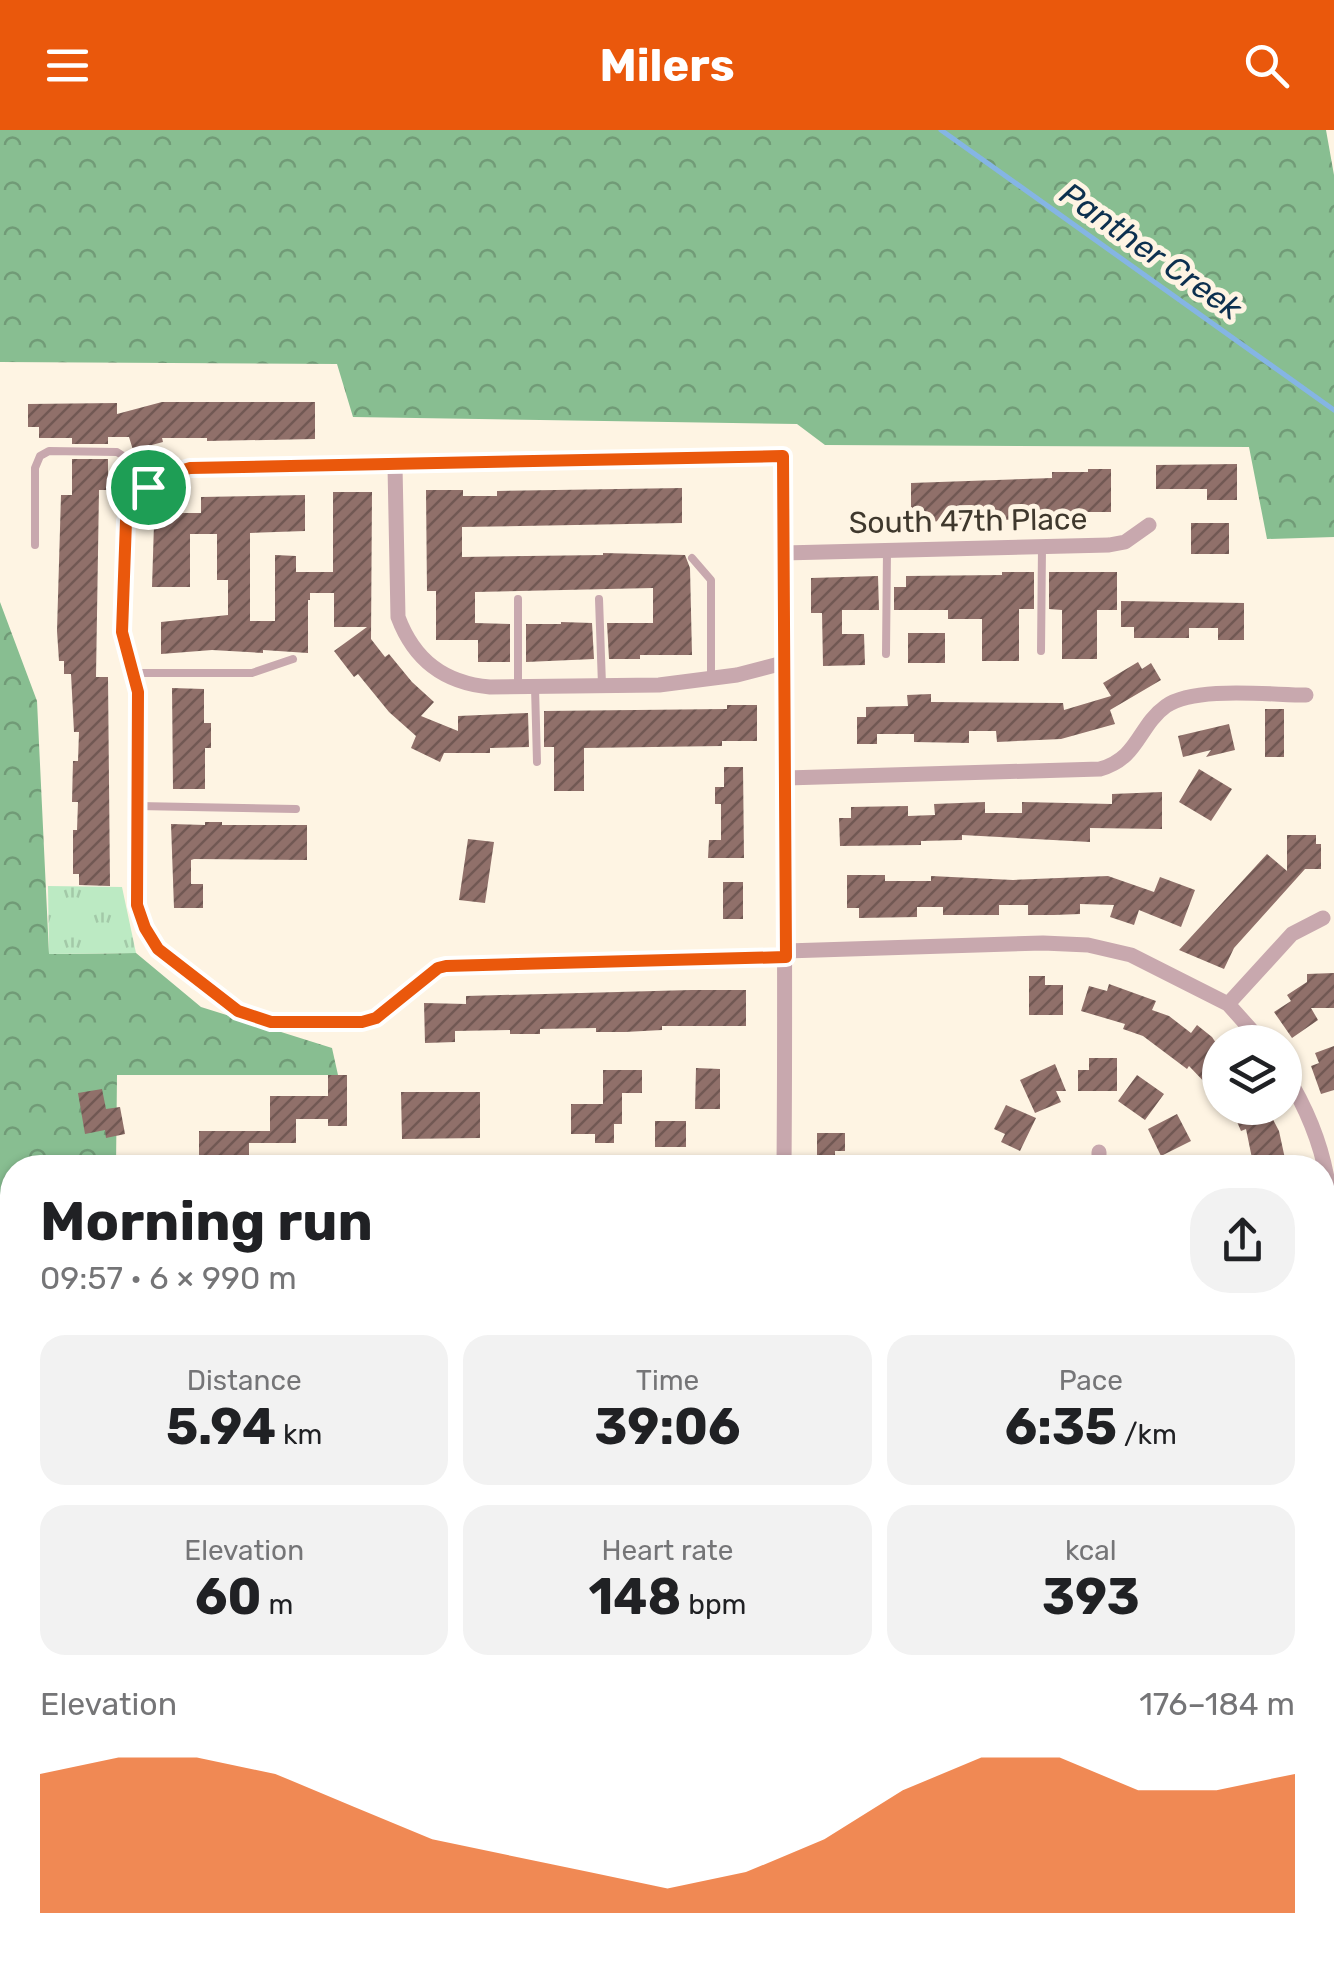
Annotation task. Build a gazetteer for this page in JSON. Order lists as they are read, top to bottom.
{
  "streets": {
    "street": ["South 47th Place"]
  },
  "water": ["Panther Creek"],
  "page": {
    "header": "Milers",
    "heading": ["Morning run", "09:57 · 6 × 990 m"],
    "stats": [
      ["Distance", "5.94 km"],
      ["Time", "39:06"],
      ["Pace", "6:35 /km"],
      ["Elevation", "60 m"],
      ["Heart rate", "148 bpm"],
      ["kcal", "393"]
    ],
    "chart": ["Elevation", "176–184 m"]
  }
}
